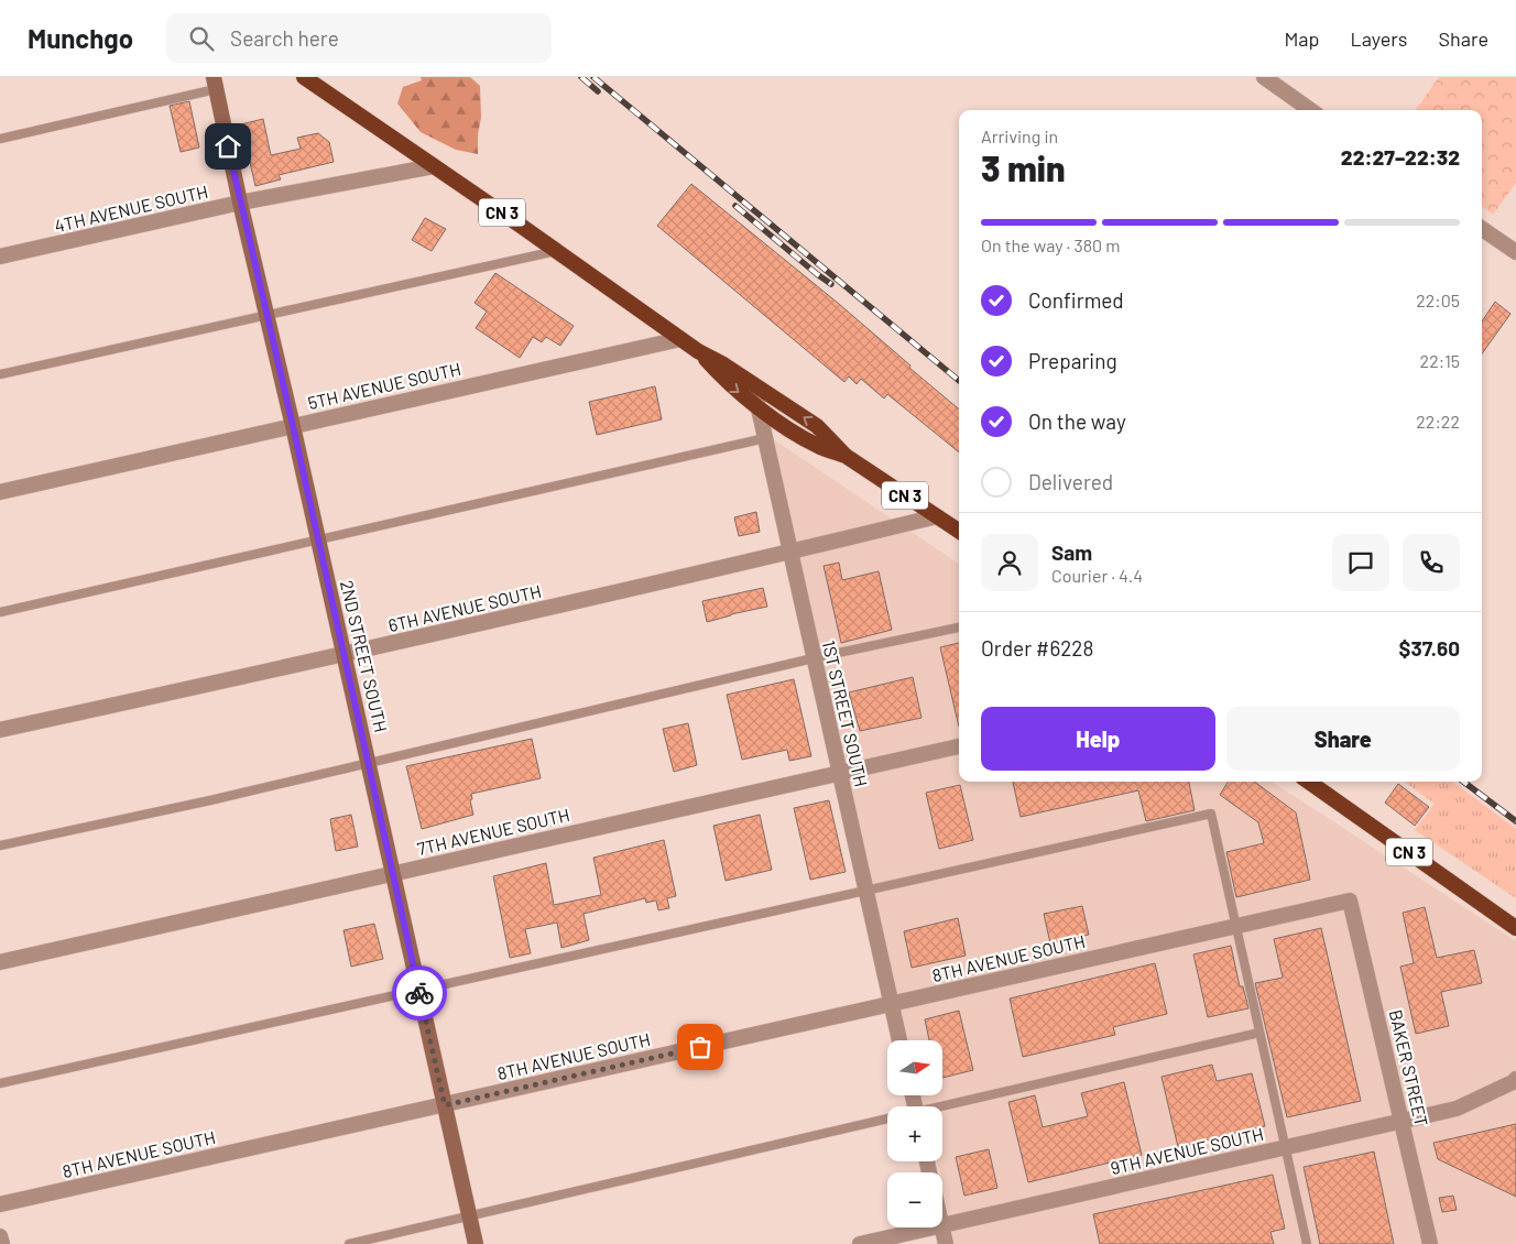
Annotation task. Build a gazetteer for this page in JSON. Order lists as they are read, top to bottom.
{
  "streets": {
    "highway": ["CN 3"],
    "main road": ["2ND STREET SOUTH"],
    "street": [
      "4TH AVENUE SOUTH",
      "5TH AVENUE SOUTH",
      "6TH AVENUE SOUTH",
      "1ST STREET SOUTH",
      "7TH AVENUE SOUTH",
      "8TH AVENUE SOUTH",
      "BAKER STREET",
      "9TH AVENUE SOUTH"
    ]
  },
  "crossings": [
    ["4TH AVENUE SOUTH", "CN 3"],
    ["4TH AVENUE SOUTH", "2ND STREET SOUTH"],
    ["CN 3", "5TH AVENUE SOUTH"],
    ["CN 3", "6TH AVENUE SOUTH"],
    ["CN 3", "1ST STREET SOUTH"],
    ["5TH AVENUE SOUTH", "2ND STREET SOUTH"],
    ["6TH AVENUE SOUTH", "2ND STREET SOUTH"],
    ["6TH AVENUE SOUTH", "1ST STREET SOUTH"],
    ["2ND STREET SOUTH", "7TH AVENUE SOUTH"],
    ["2ND STREET SOUTH", "8TH AVENUE SOUTH"],
    ["1ST STREET SOUTH", "7TH AVENUE SOUTH"],
    ["1ST STREET SOUTH", "8TH AVENUE SOUTH"],
    ["8TH AVENUE SOUTH", "BAKER STREET"],
    ["BAKER STREET", "9TH AVENUE SOUTH"]
  ],
  "north": "right",
  "page": {
    "header": "Munchgo",
    "search": "Search here",
    "nav": ["Map", "Layers", "Share"],
    "heading": ["3 min", "Arriving in", "22:27–22:32"],
    "panel": [
      "Sam",
      "Courier · 4.4",
      "Order #6228",
      "$37.60"
    ],
    "bar": "On the way · 380 m",
    "list": [
      ["Confirmed", "22:05"],
      ["Preparing", "22:15"],
      ["On the way", "22:22"],
      "Delivered"
    ],
    "buttons": ["Help", "Share"],
    "map_buttons": ["+", "−"]
  }
}
